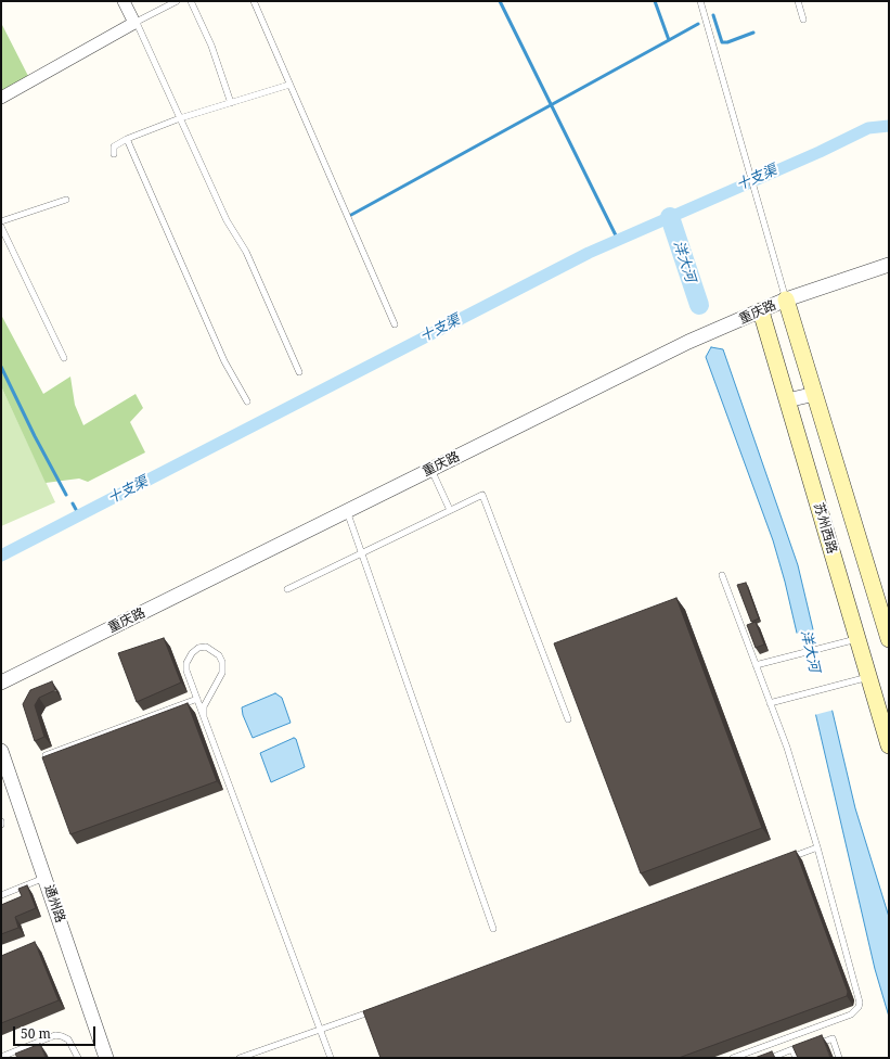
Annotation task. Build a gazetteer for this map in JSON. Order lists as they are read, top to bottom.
{
  "streets": {
    "main road": ["苏州西路"],
    "street": ["重庆路", "通州路"]
  },
  "crossings": [
    ["重庆路", "苏州西路"]
  ],
  "water": ["十支渠", "洋大河"],
  "scale_bar": "50 m"
}
